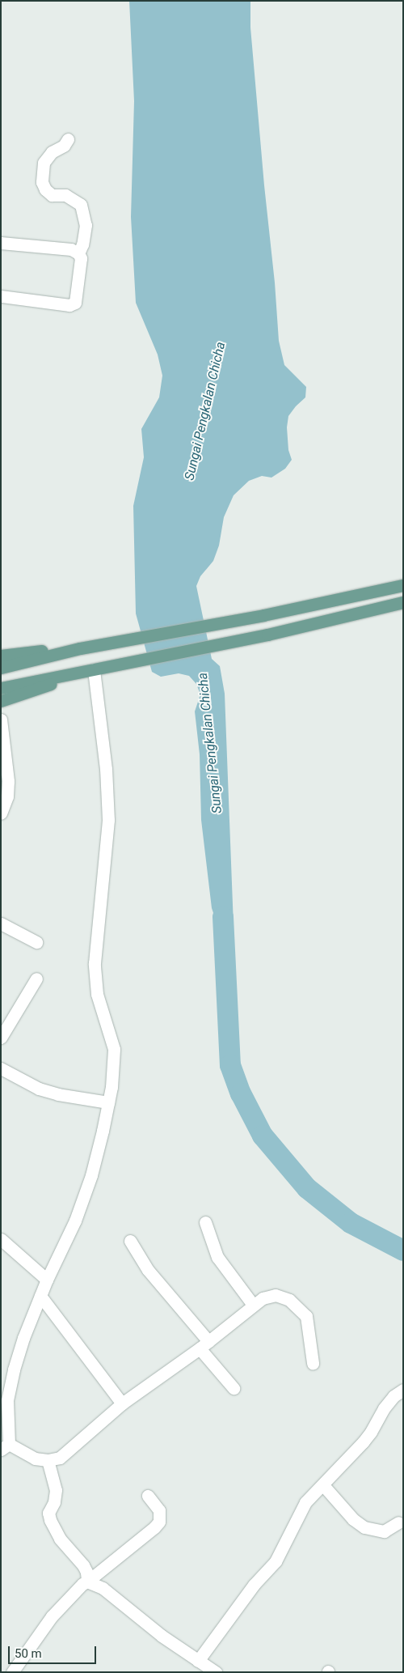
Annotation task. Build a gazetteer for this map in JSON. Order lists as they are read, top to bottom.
{
  "water": ["Sungai Pengkalan Chicha"],
  "scale_bar": "50 m"
}
